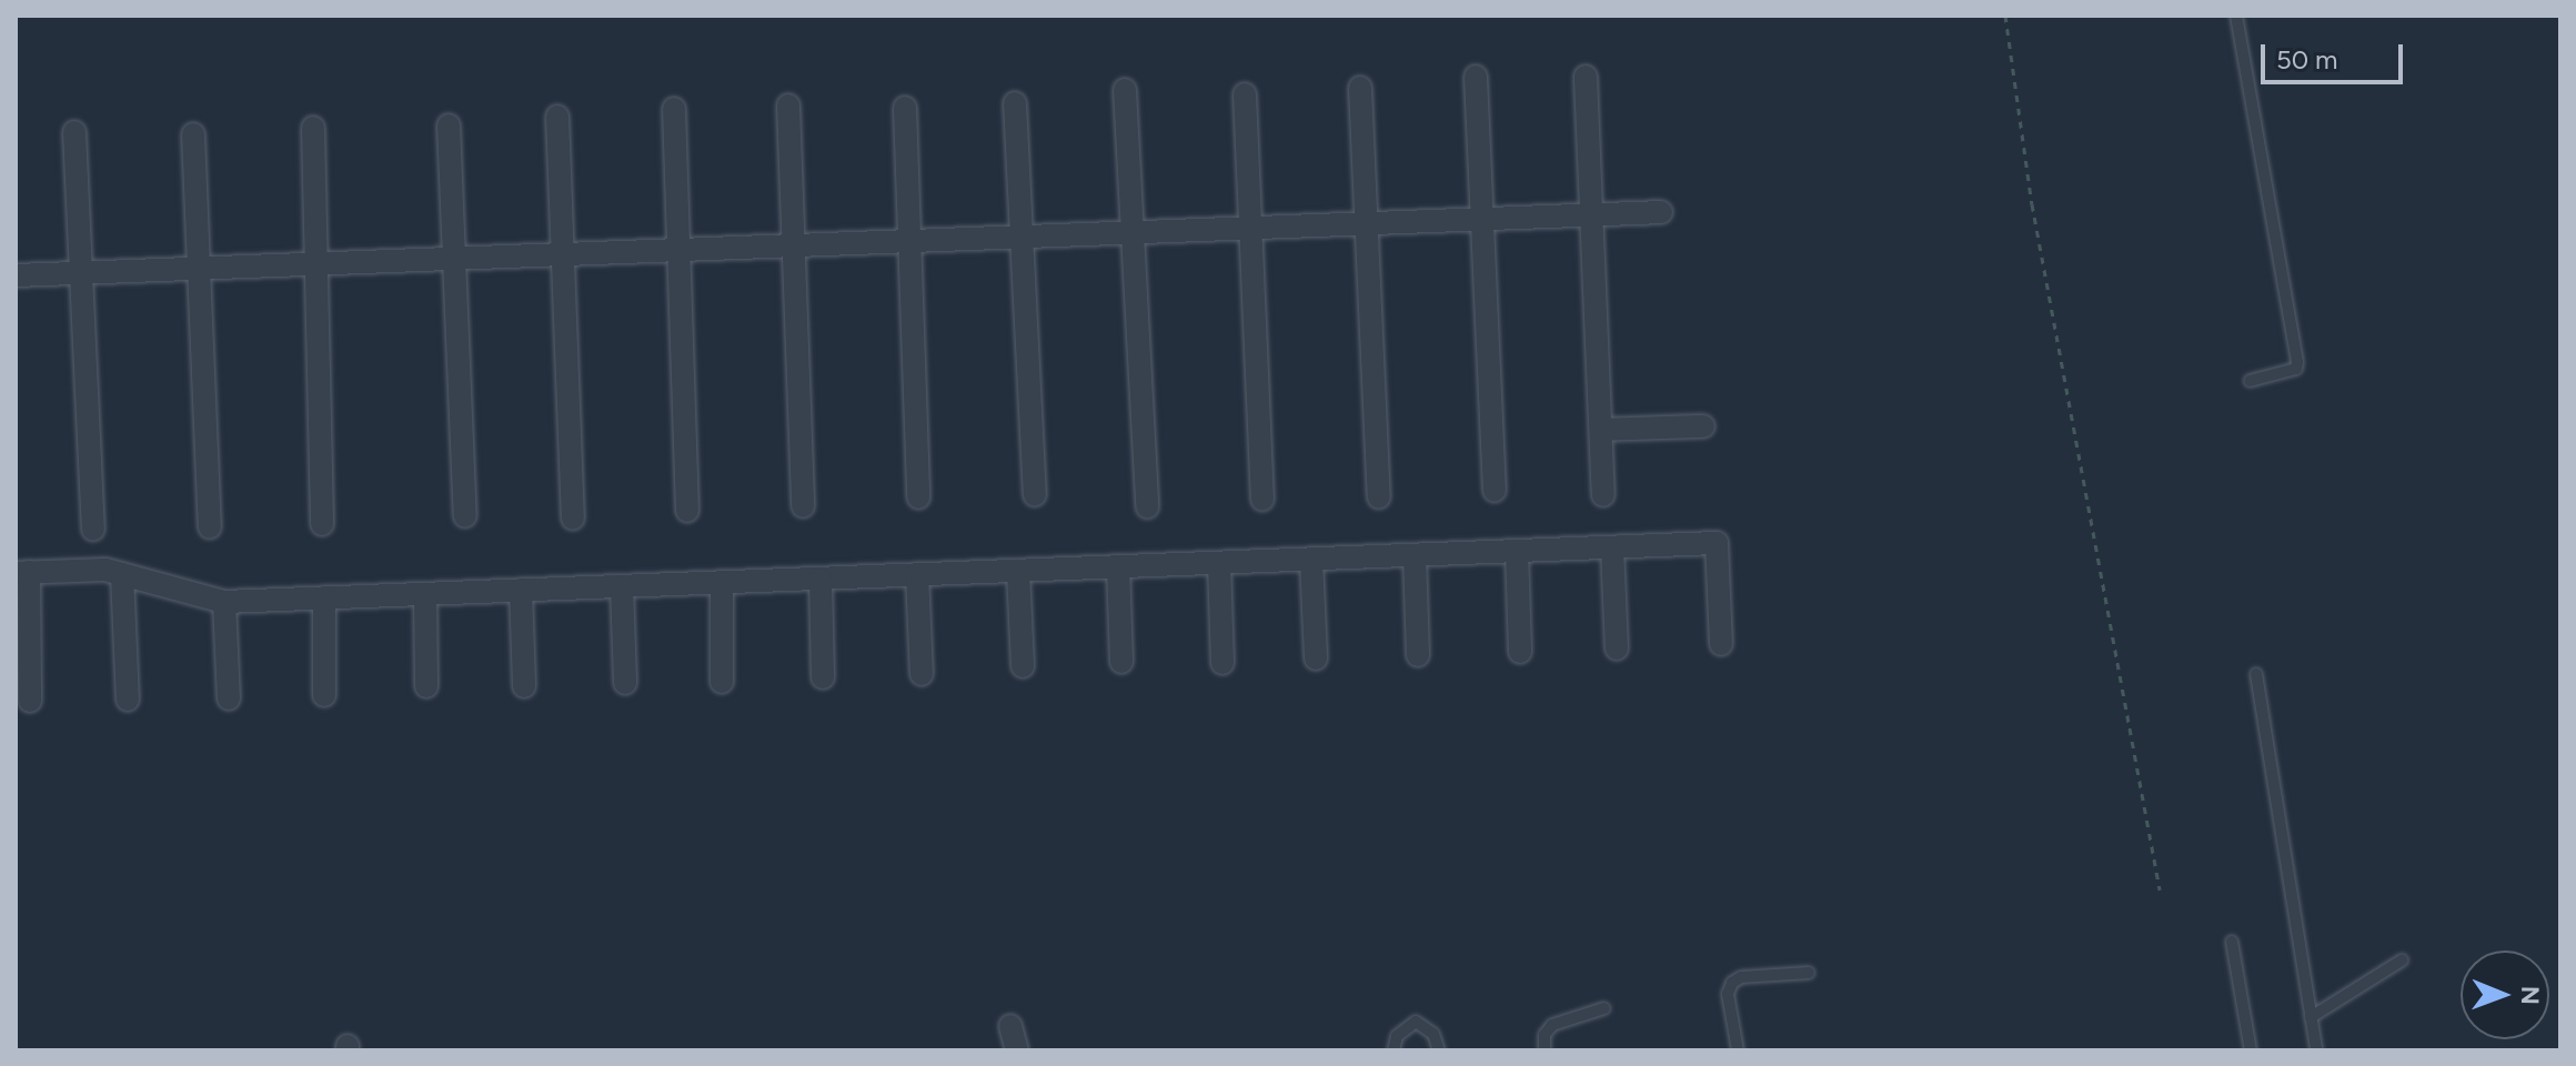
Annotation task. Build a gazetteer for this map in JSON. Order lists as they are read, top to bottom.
{
  "scale_bar": "50 m",
  "north": "right"
}
